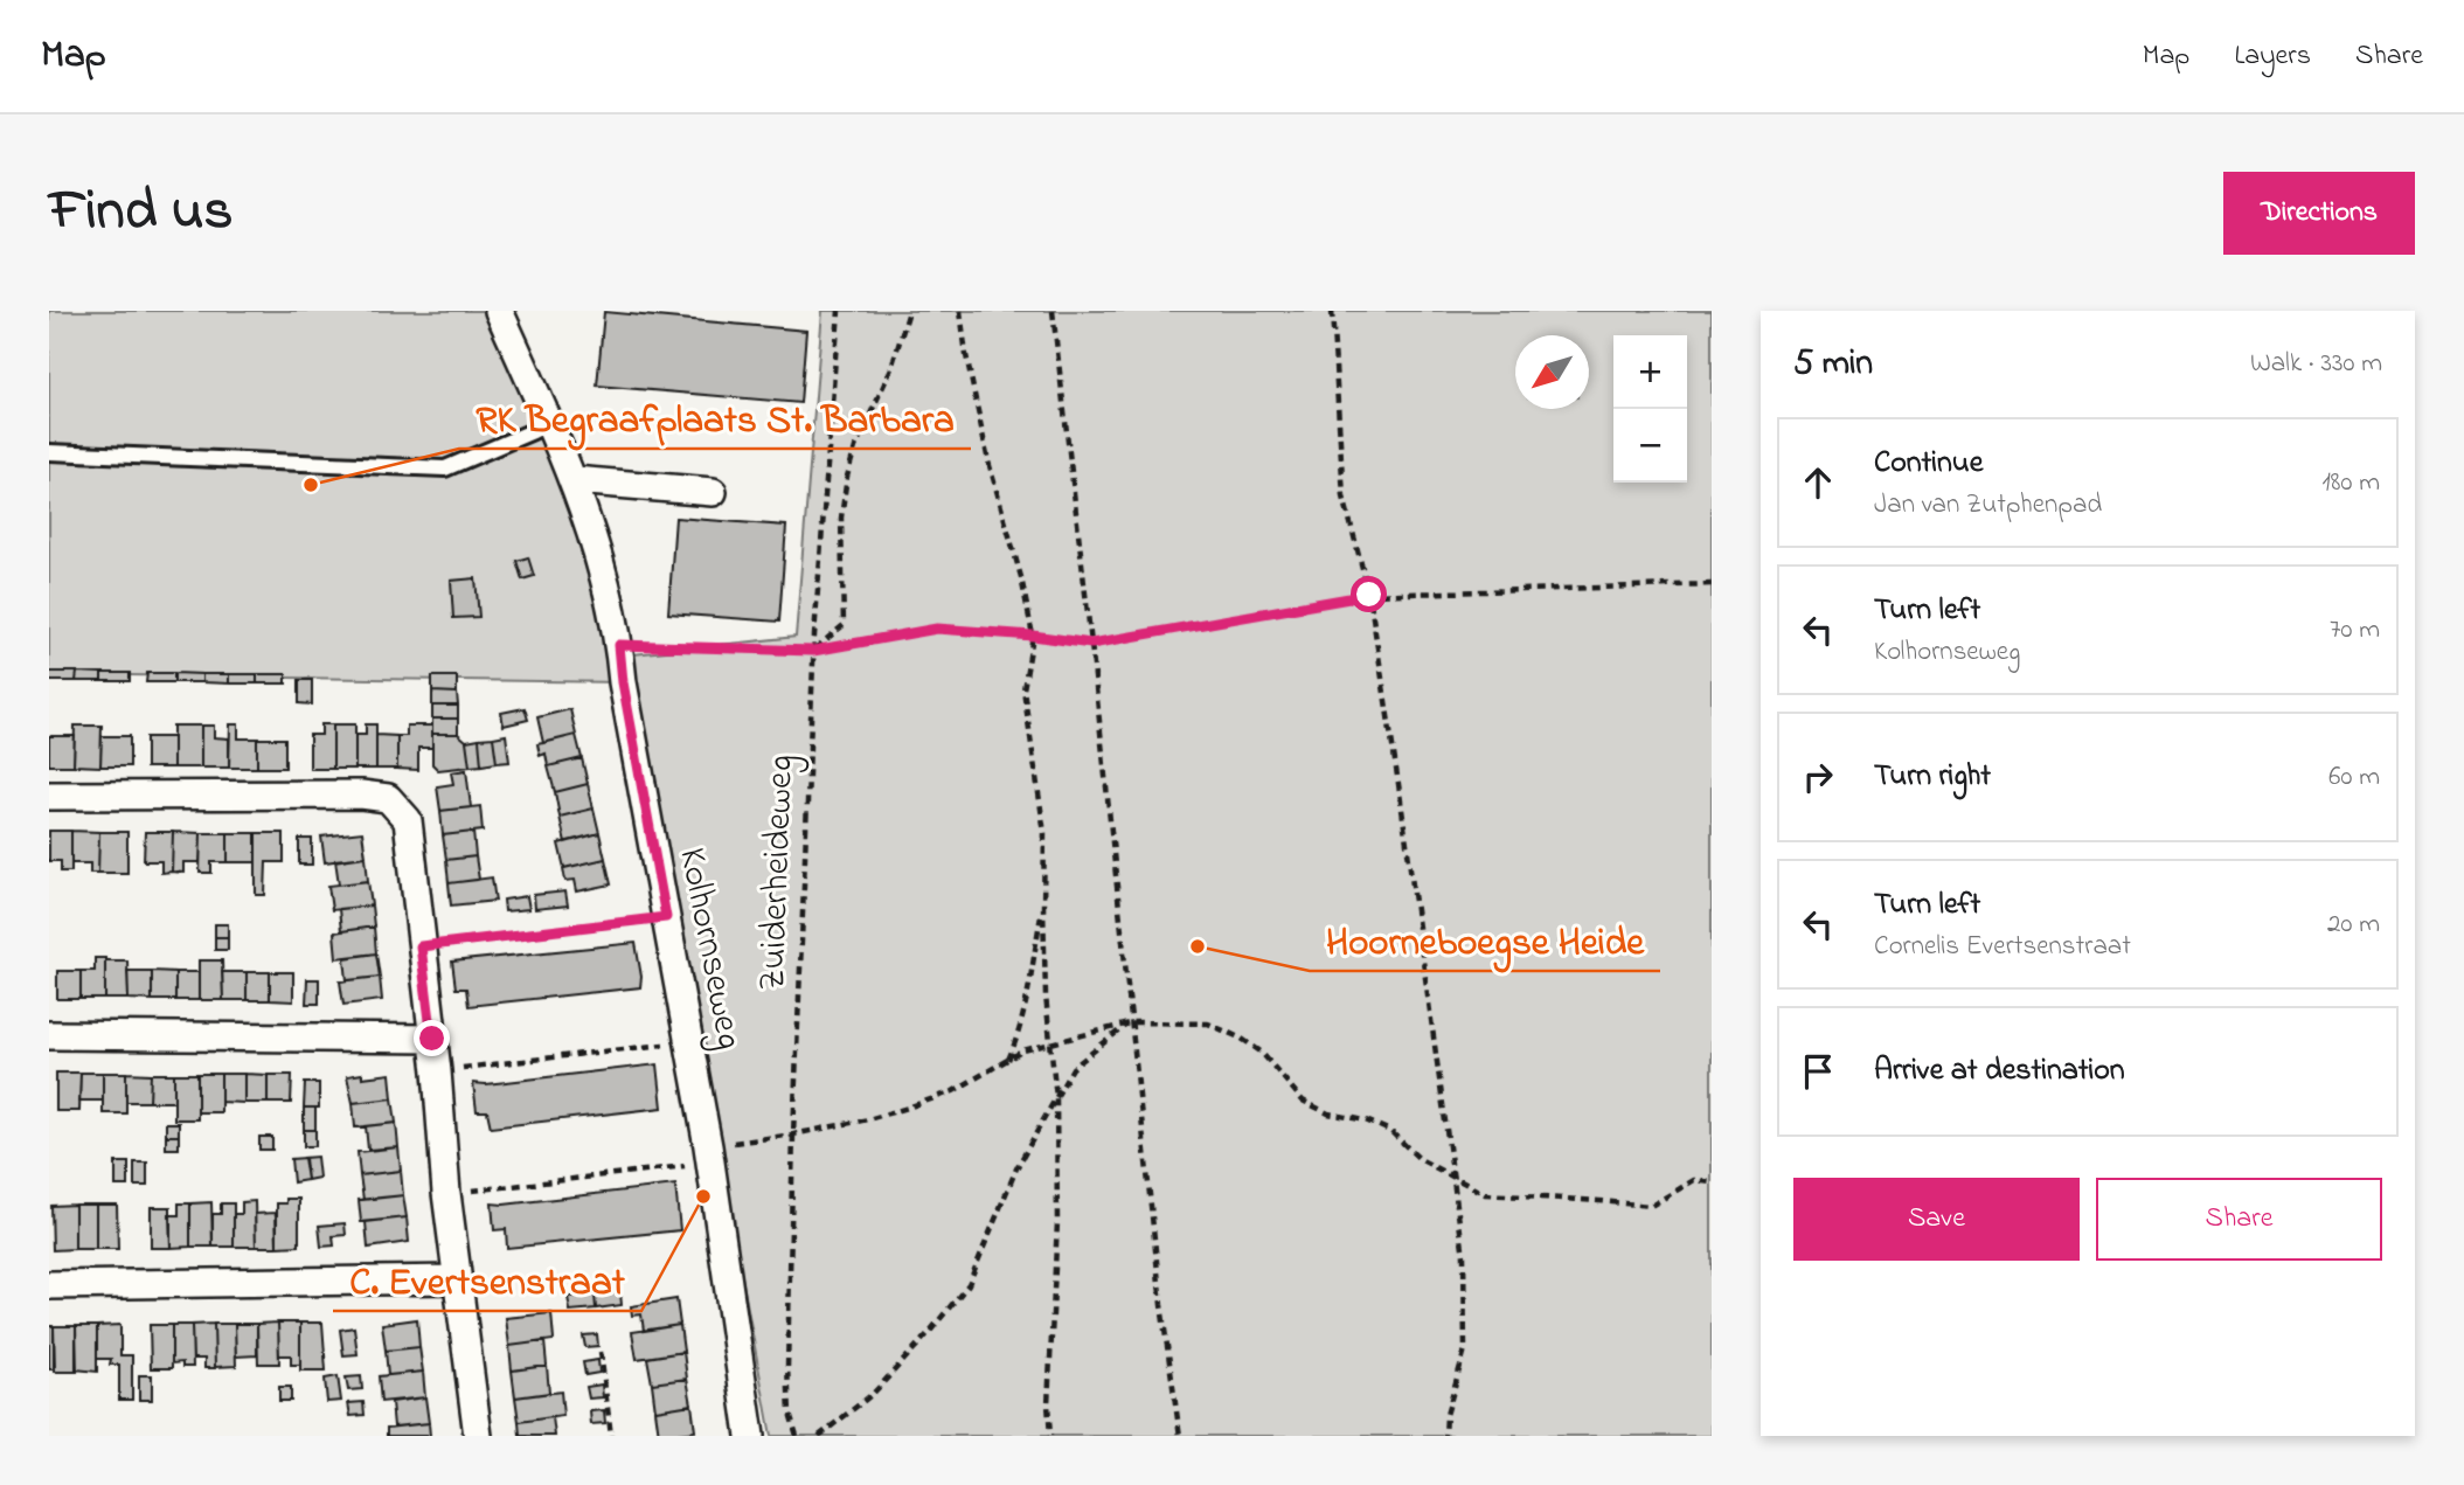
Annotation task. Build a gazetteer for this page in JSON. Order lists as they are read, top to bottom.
{
  "streets": {
    "street": ["Kolhornseweg"],
    "path": ["Zuiderheideweg"]
  },
  "places": ["RK Begraafplaats St. Barbara", "Hoorneboegse Heide", "C. Evertsenstraat"],
  "north": "bottom left",
  "page": {
    "header": "Map",
    "nav": ["Map", "Layers", "Share"],
    "title": "Find us",
    "buttons": [
      "Directions",
      ["Save", "Share"]
    ],
    "heading": ["5 min", "Walk · 330 m"],
    "map_buttons": ["+", "−"],
    "list": [
      ["Continue", "Jan van Zutphenpad", "180 m"],
      ["Turn left", "Kolhornseweg", "70 m"],
      ["Turn right", "60 m"],
      ["Turn left", "Cornelis Evertsenstraat", "20 m"],
      "Arrive at destination"
    ]
  }
}
